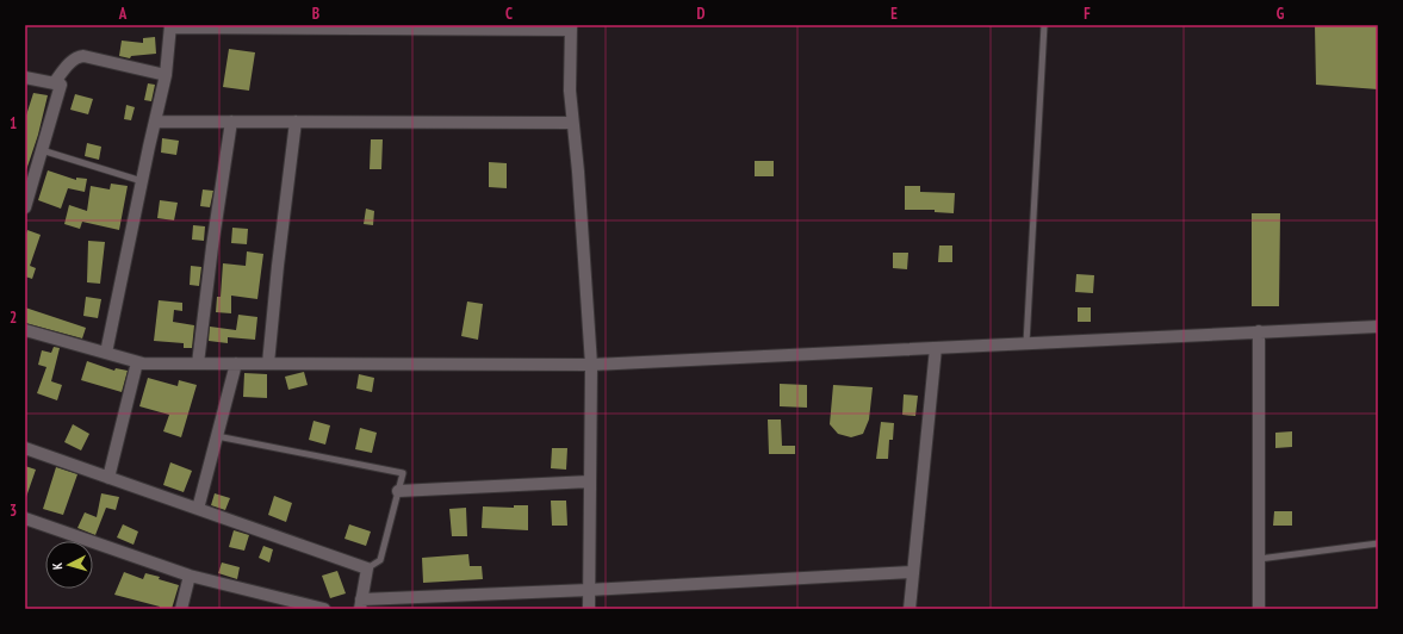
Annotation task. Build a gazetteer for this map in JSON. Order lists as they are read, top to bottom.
{
  "north": "left",
  "grid": {
    "columns": [
      "A",
      "B",
      "C",
      "D",
      "E",
      "F",
      "G"
    ],
    "rows": ["1", "2", "3"]
  }
}
